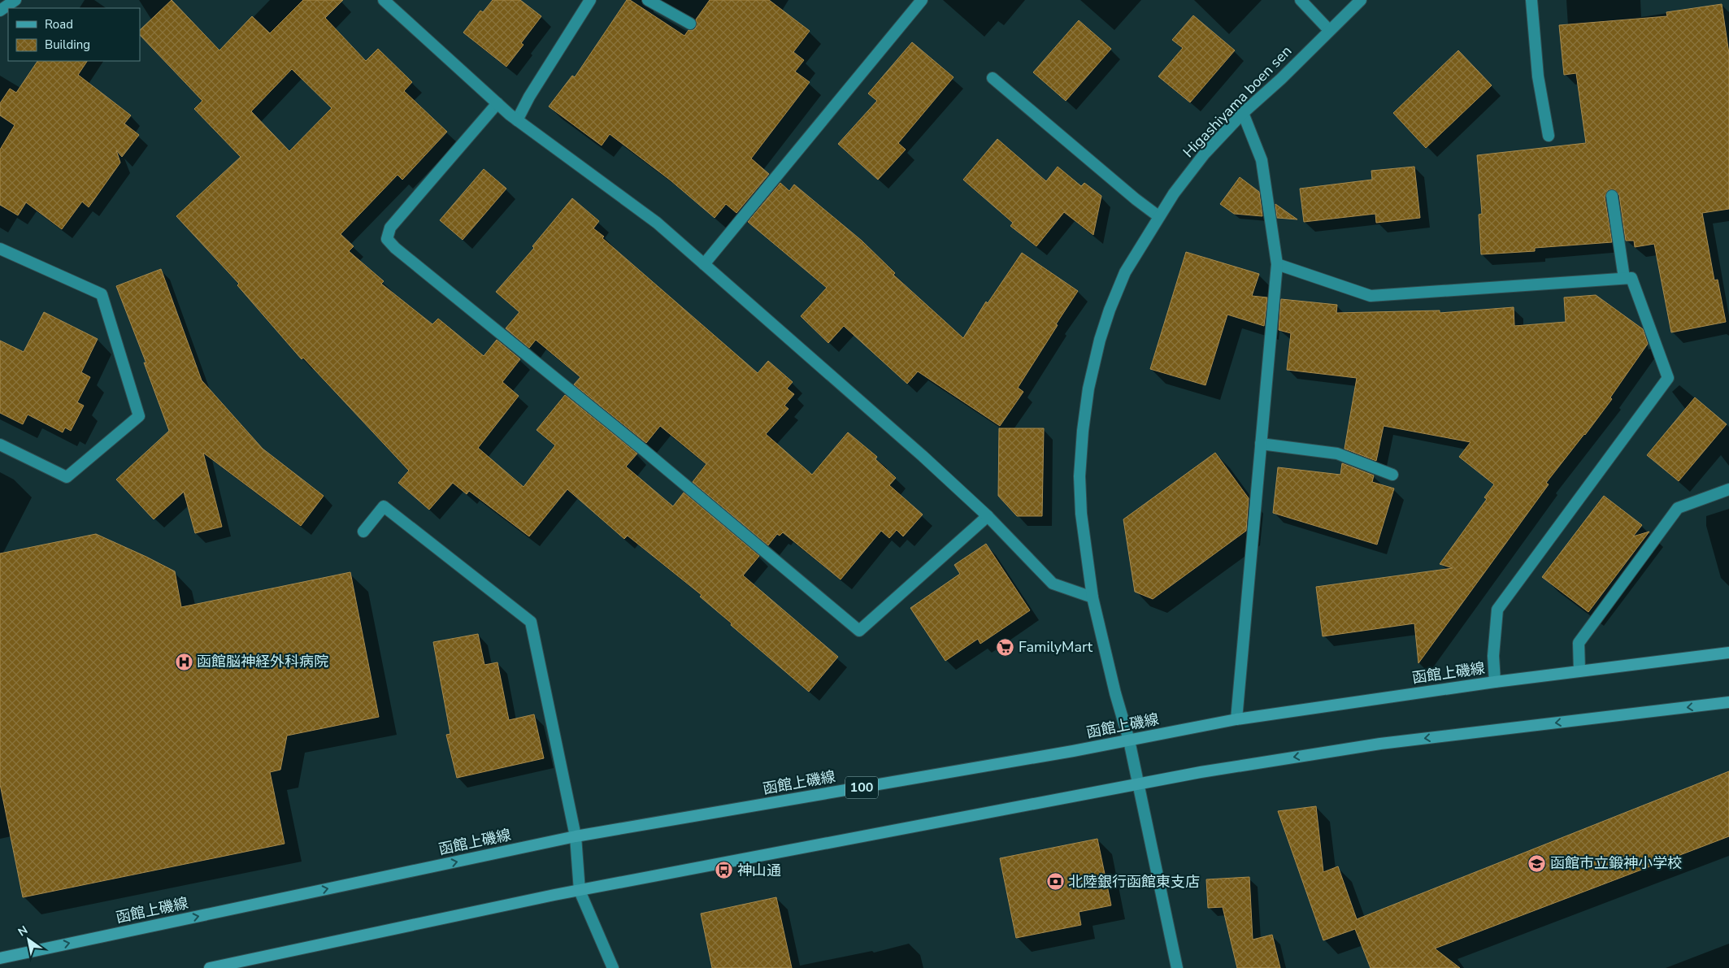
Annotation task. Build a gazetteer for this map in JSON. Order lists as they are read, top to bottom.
{
  "streets": {
    "main road": ["函館上磯線", "100"],
    "street": ["Higashiyama boen sen"]
  },
  "crossings": [
    ["Higashiyama boen sen", "函館上磯線"]
  ],
  "places": {
    "supermarket": ["FamilyMart"],
    "hospital": ["函館脳神経外科病院"],
    "school or university": ["函館市立鍛神小学校"],
    "bus stop": ["神山通"],
    "bank": ["北陸銀行函館東支店"]
  },
  "legend": ["Road", "Building"],
  "north": "top left"
}
